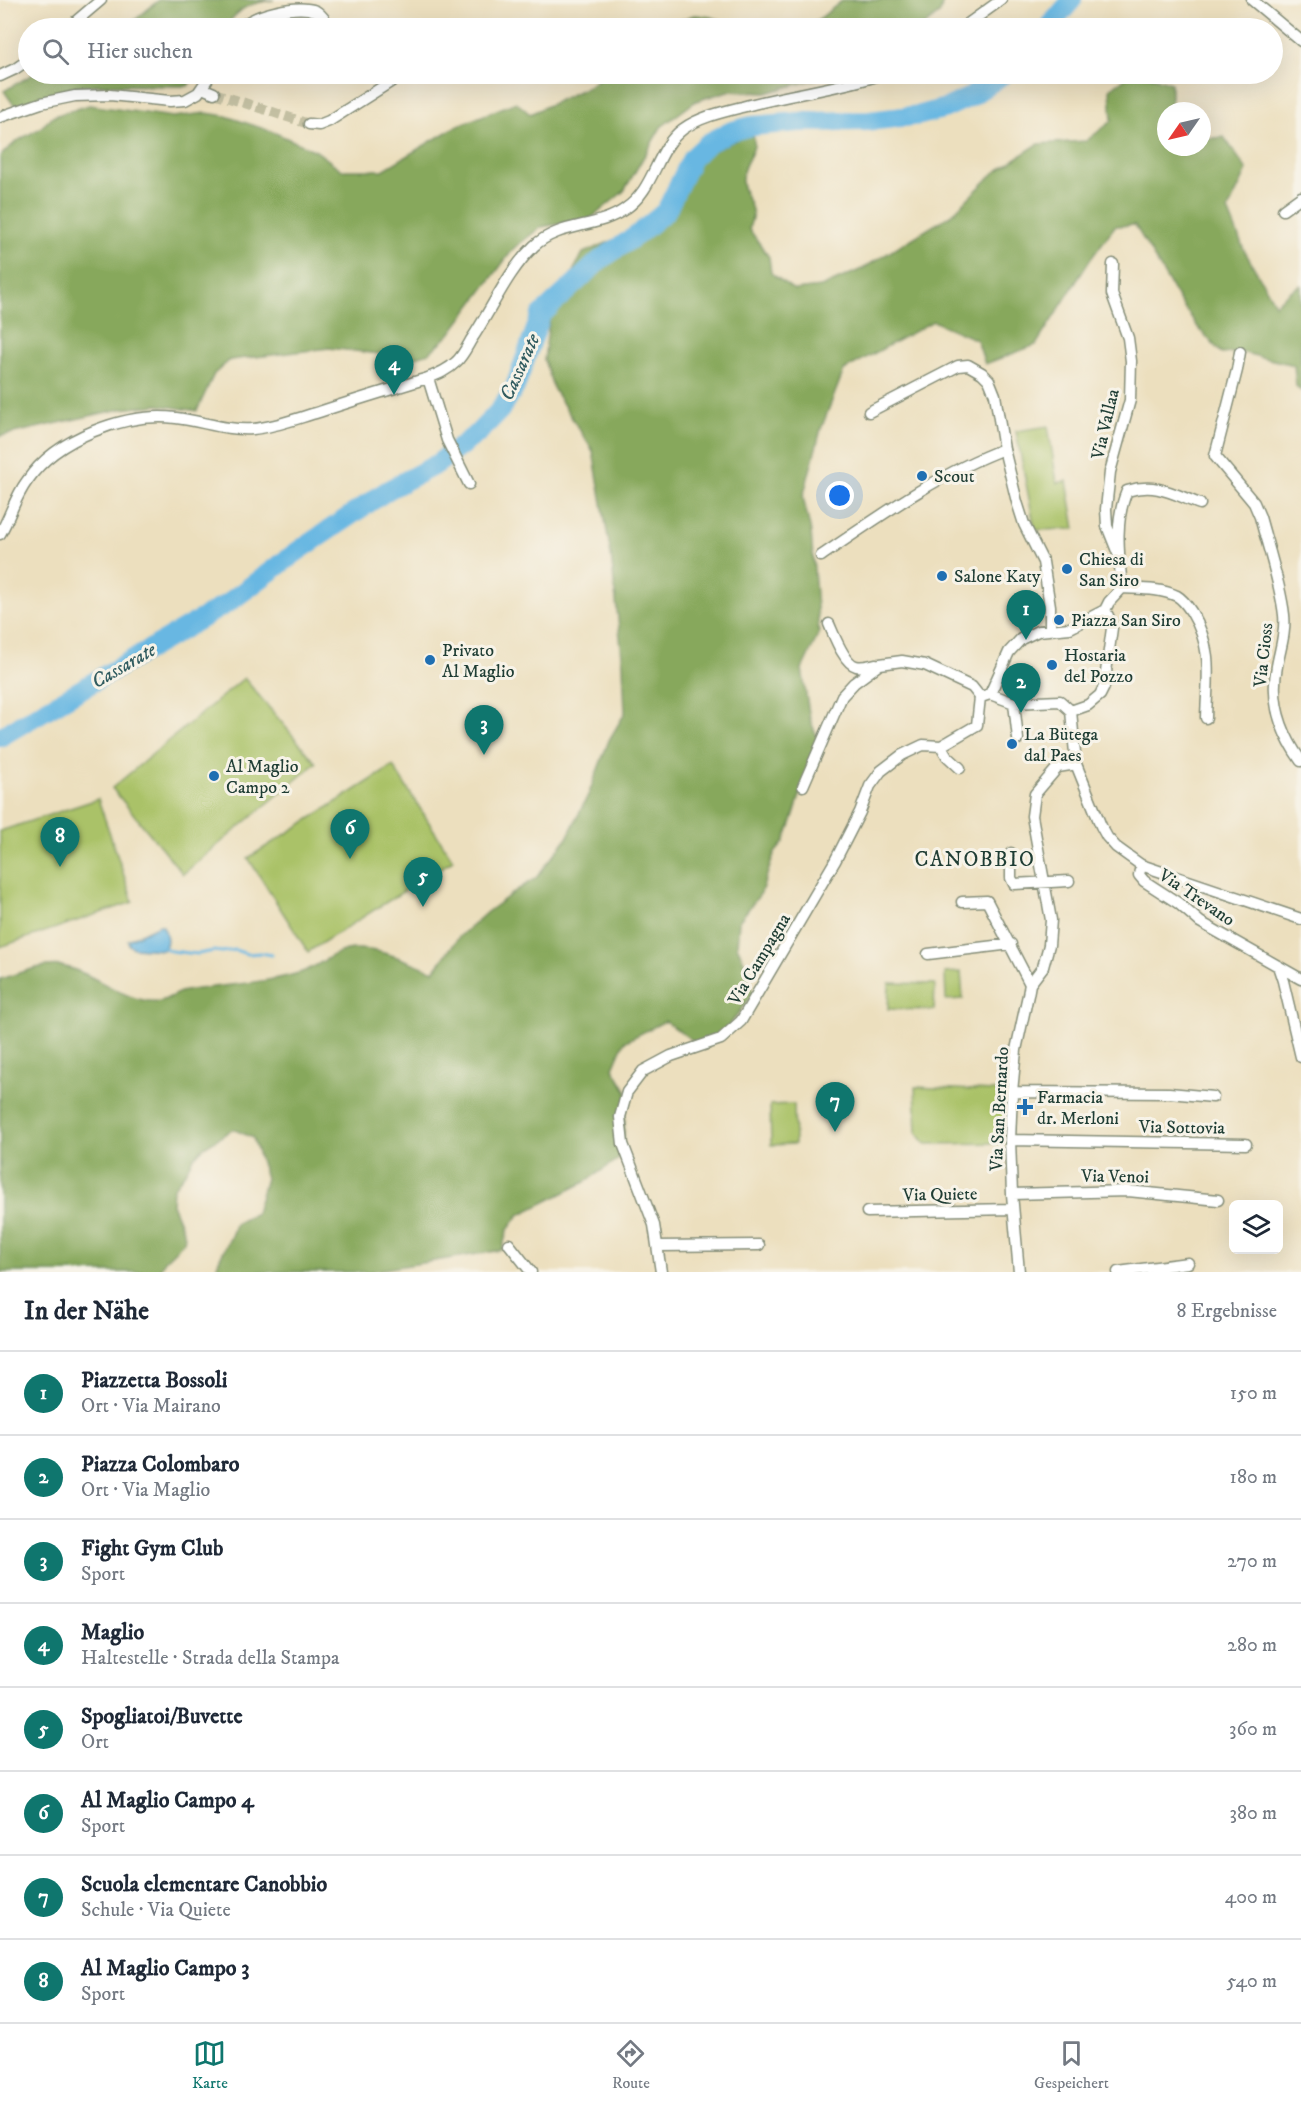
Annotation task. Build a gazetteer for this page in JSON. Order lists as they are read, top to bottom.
{
  "streets": {
    "street": [
      "Via Vallaa",
      "Via Cioss",
      "Via Trevano",
      "Via Campagna",
      "Via San Bernardo",
      "Via Sottovia",
      "Via Venoi",
      "Via Quiete"
    ]
  },
  "crossings": [
    ["Via Trevano", "Via San Bernardo"],
    ["Via San Bernardo", "Via Sottovia"],
    ["Via San Bernardo", "Via Venoi"],
    ["Via San Bernardo", "Via Quiete"]
  ],
  "districts": ["CANOBBIO"],
  "water": ["Cassarate"],
  "places": {
    "other": [
      "Scout",
      "Chiesa di San Siro",
      "Salone Katy",
      "Piazza San Siro",
      "Privato Al Maglio",
      "Hostaria del Pozzo",
      "La Bütega dal Paes",
      "Al Maglio Campo 2"
    ],
    "health": ["Farmacia dr. Merloni"]
  },
  "north": "bottom left",
  "page": {
    "search": "Hier suchen",
    "pins": [
      "4",
      "1",
      "2",
      "3",
      "6",
      "8",
      "5",
      "7"
    ],
    "heading": ["In der Nähe", "8 Ergebnisse"],
    "list": [
      {
        "mark": "1",
        "name": "Piazzetta Bossoli",
        "note": "Ort · Via Mairano",
        "value": "150 m"
      },
      {
        "mark": "2",
        "name": "Piazza Colombaro",
        "note": "Ort · Via Maglio",
        "value": "180 m"
      },
      {
        "mark": "3",
        "name": "Fight Gym Club",
        "note": "Sport",
        "value": "270 m"
      },
      {
        "mark": "4",
        "name": "Maglio",
        "note": "Haltestelle · Strada della Stampa",
        "value": "280 m"
      },
      {
        "mark": "5",
        "name": "Spogliatoi/Buvette",
        "note": "Ort",
        "value": "360 m"
      },
      {
        "mark": "6",
        "name": "Al Maglio Campo 4",
        "note": "Sport",
        "value": "380 m"
      },
      {
        "mark": "7",
        "name": "Scuola elementare Canobbio",
        "note": "Schule · Via Quiete",
        "value": "400 m"
      },
      {
        "mark": "8",
        "name": "Al Maglio Campo 3",
        "note": "Sport",
        "value": "540 m"
      }
    ],
    "nav": ["Karte", "Route", "Gespeichert"]
  }
}
